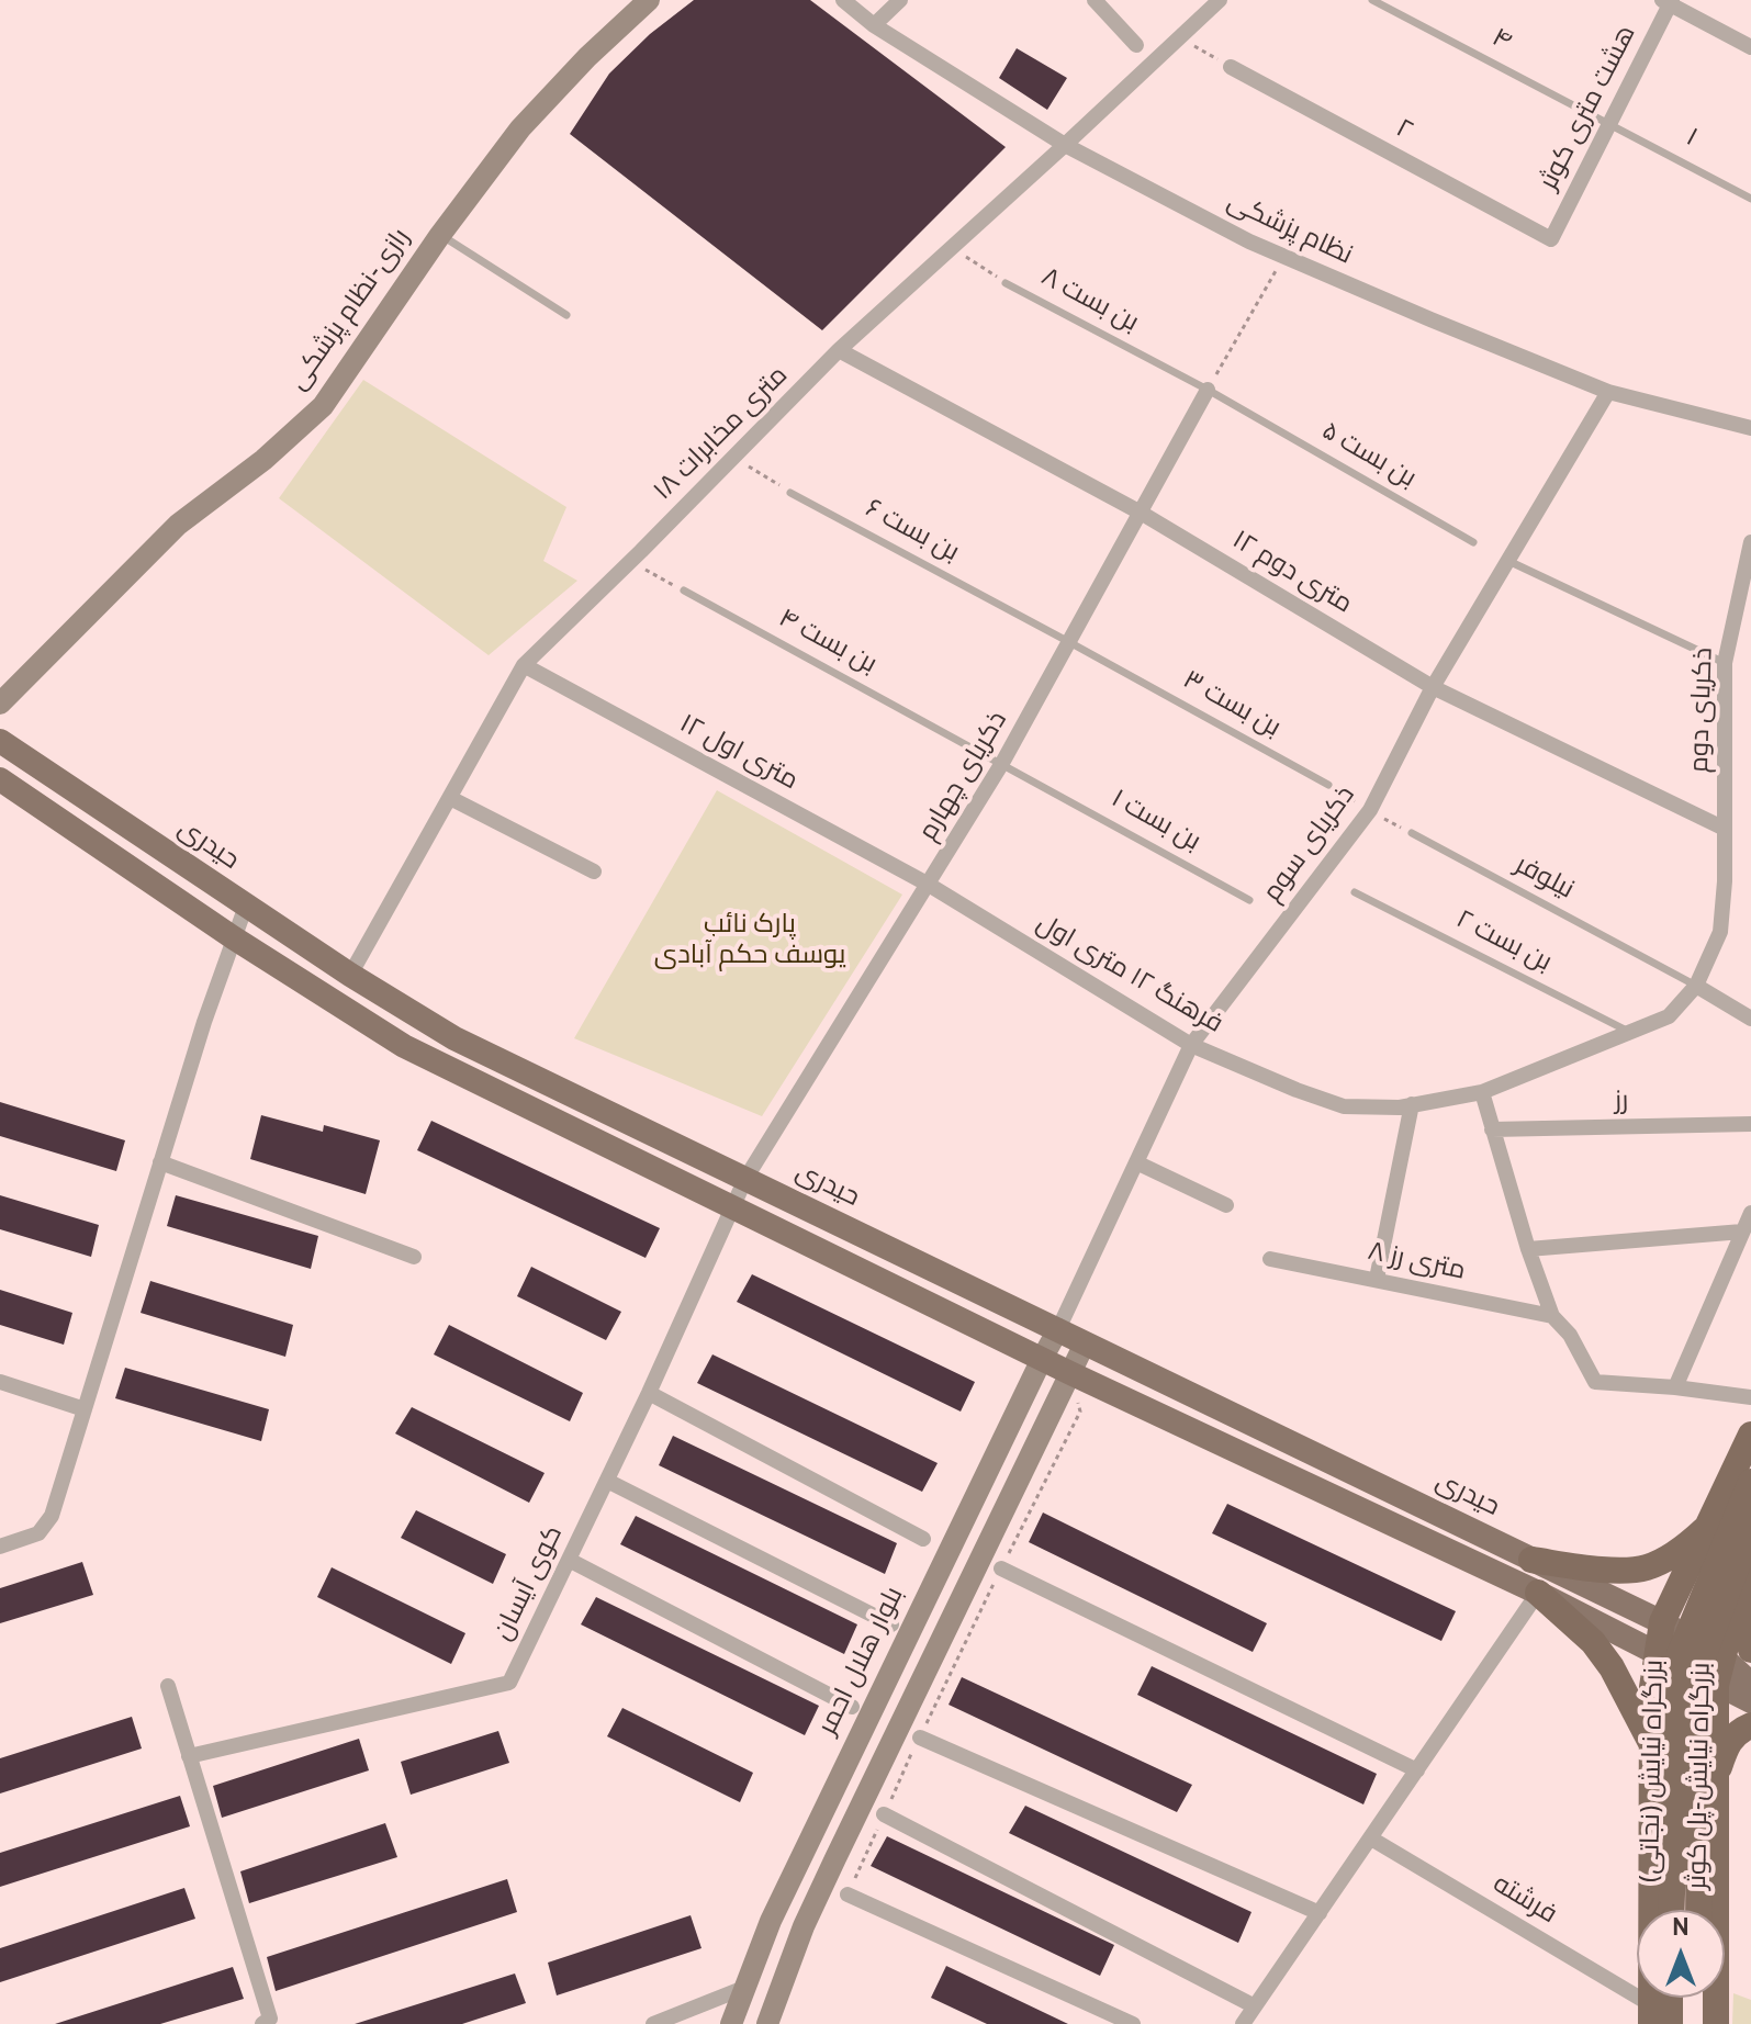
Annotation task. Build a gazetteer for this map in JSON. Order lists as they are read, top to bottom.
{
  "streets": {
    "highway": ["بزرگراه نیایش (نجاتی)", "بزرگراه نیایش-پل کوثر"],
    "main road": ["رازی-نظام پزشکی", "حیدری", "بلوار هلال احمر"],
    "street": [
      "هشت متری کوثر",
      "۲",
      "نظام پزشکی",
      "۱۸ متری مخابرات",
      "۱۲ متری دوم",
      "ذکریای دوم",
      "۱۲ متری اول",
      "ذکریای چهارم",
      "ذکریای سوم",
      "فرهنگ ۱۲ متری اول",
      "رز",
      "۸ متری رز",
      "کوی آیسان",
      "فرشته"
    ],
    "lane": [
      "۴",
      "۱",
      "بن بست ۸",
      "بن بست ۵",
      "بن بست ۶",
      "بن بست ۴",
      "بن بست ۳",
      "بن بست ۱",
      "نیلوفر",
      "بن بست ۲"
    ]
  },
  "crossings": [
    ["۴", "هشت متری کوثر"],
    ["۴", "۱"],
    ["هشت متری کوثر", "۲"],
    ["هشت متری کوثر", "۱"],
    ["نظام پزشکی", "۱۸ متری مخابرات"],
    ["نظام پزشکی", "ذکریای سوم"],
    ["بن بست ۸", "۱۸ متری مخابرات"],
    ["بن بست ۸", "بن بست ۵"],
    ["بن بست ۸", "ذکریای چهارم"],
    ["۱۸ متری مخابرات", "۱۲ متری دوم"],
    ["۱۸ متری مخابرات", "۱۲ متری اول"],
    ["۱۸ متری مخابرات", "حیدری"],
    ["بن بست ۵", "ذکریای چهارم"],
    ["بن بست ۶", "بن بست ۳"],
    ["بن بست ۶", "ذکریای چهارم"],
    ["۱۲ متری دوم", "ذکریای دوم"],
    ["۱۲ متری دوم", "ذکریای چهارم"],
    ["۱۲ متری دوم", "ذکریای سوم"],
    ["۱۲ متری دوم", "فرهنگ ۱۲ متری اول"],
    ["بن بست ۴", "ذکریای چهارم"],
    ["بن بست ۴", "بن بست ۱"],
    ["بن بست ۳", "ذکریای چهارم"],
    ["ذکریای دوم", "فرهنگ ۱۲ متری اول"],
    ["۱۲ متری اول", "ذکریای چهارم"],
    ["۱۲ متری اول", "فرهنگ ۱۲ متری اول"],
    ["ذکریای چهارم", "بن بست ۱"],
    ["ذکریای چهارم", "حیدری"],
    ["ذکریای چهارم", "فرهنگ ۱۲ متری اول"],
    ["ذکریای چهارم", "کوی آیسان"],
    ["ذکریای سوم", "حیدری"],
    ["ذکریای سوم", "فرهنگ ۱۲ متری اول"],
    ["ذکریای سوم", "بلوار هلال احمر"],
    ["حیدری", "بلوار هلال احمر"],
    ["حیدری", "بزرگراه نیایش (نجاتی)"],
    ["نیلوفر", "فرهنگ ۱۲ متری اول"],
    ["بن بست ۲", "فرهنگ ۱۲ متری اول"],
    ["بزرگراه نیایش (نجاتی)", "فرشته"]
  ],
  "parks": ["پارک نائب یوسف حکم آبادی"],
  "north": "top"
}
